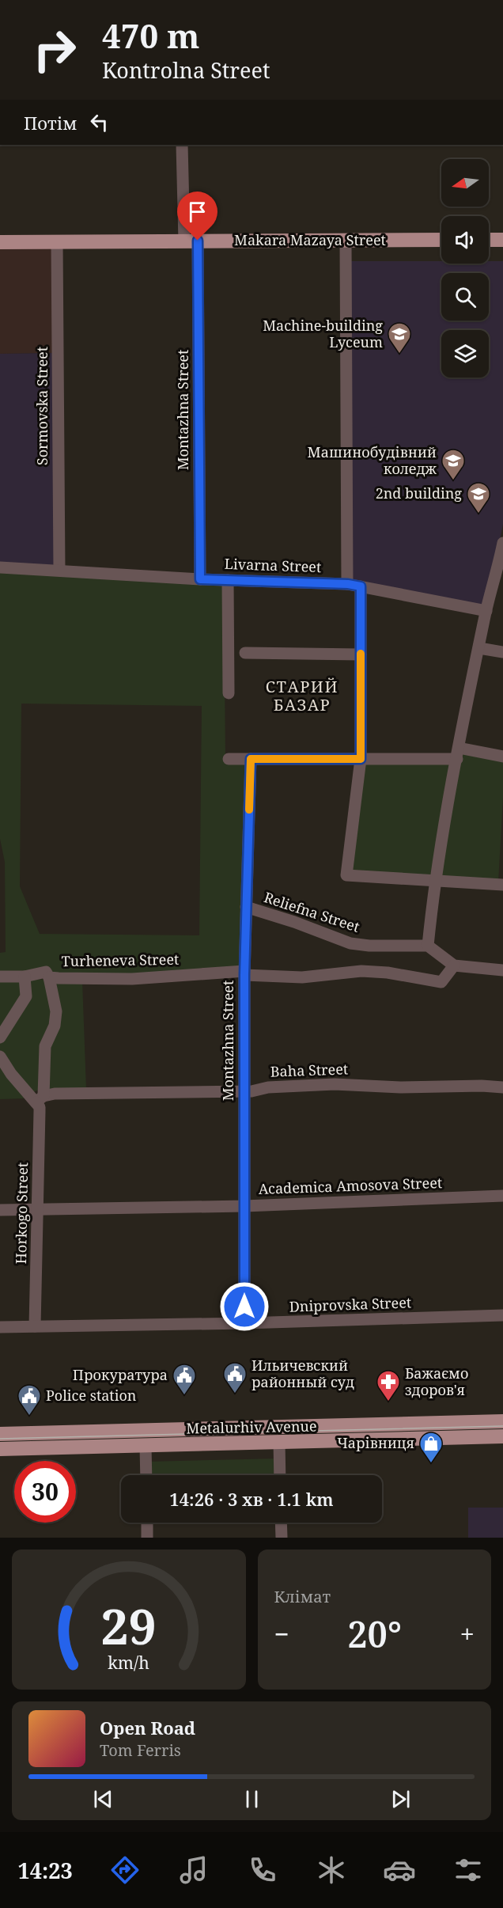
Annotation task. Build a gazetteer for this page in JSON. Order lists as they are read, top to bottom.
{
  "streets": {
    "main road": ["Makara Mazaya Street", "Metalurhiv Avenue"],
    "street": [
      "Sormovska Street",
      "Montazhna Street",
      "Livarna Street",
      "Reliefna Street",
      "Turheneva Street",
      "Baha Street",
      "Academica Amosova Street",
      "Horkogo Street",
      "Dniprovska Street"
    ]
  },
  "crossings": [
    ["Makara Mazaya Street", "Sormovska Street"],
    ["Makara Mazaya Street", "Montazhna Street"],
    ["Sormovska Street", "Livarna Street"],
    ["Montazhna Street", "Livarna Street"],
    ["Montazhna Street", "Reliefna Street"],
    ["Montazhna Street", "Turheneva Street"],
    ["Montazhna Street", "Baha Street"],
    ["Montazhna Street", "Academica Amosova Street"],
    ["Montazhna Street", "Dniprovska Street"],
    ["Turheneva Street", "Horkogo Street"],
    ["Baha Street", "Horkogo Street"],
    ["Academica Amosova Street", "Horkogo Street"],
    ["Horkogo Street", "Dniprovska Street"]
  ],
  "districts": ["СТАРИЙ БАЗАР"],
  "places": {
    "school or university": ["Machine-building Lyceum", "Машинобудівний коледж", "2nd building"],
    "public building": ["Ильичевский районный суд", "Прокуратура", "Police station"],
    "pharmacy": ["Бажаємо здоров'я"],
    "shop": ["Чарівниця"]
  },
  "north": "left",
  "page": {
    "turn": ["470 m", "Kontrolna Street"],
    "then": "Потім",
    "limit": "30",
    "trip": "14:26 · 3 хв · 1.1 km",
    "tile": "Клімат",
    "heat": ["−", "20°", "+"],
    "song": ["Open Road", "Tom Ferris"],
    "tabs": "14:23",
    "gauge": ["29", "km/h"]
  }
}
